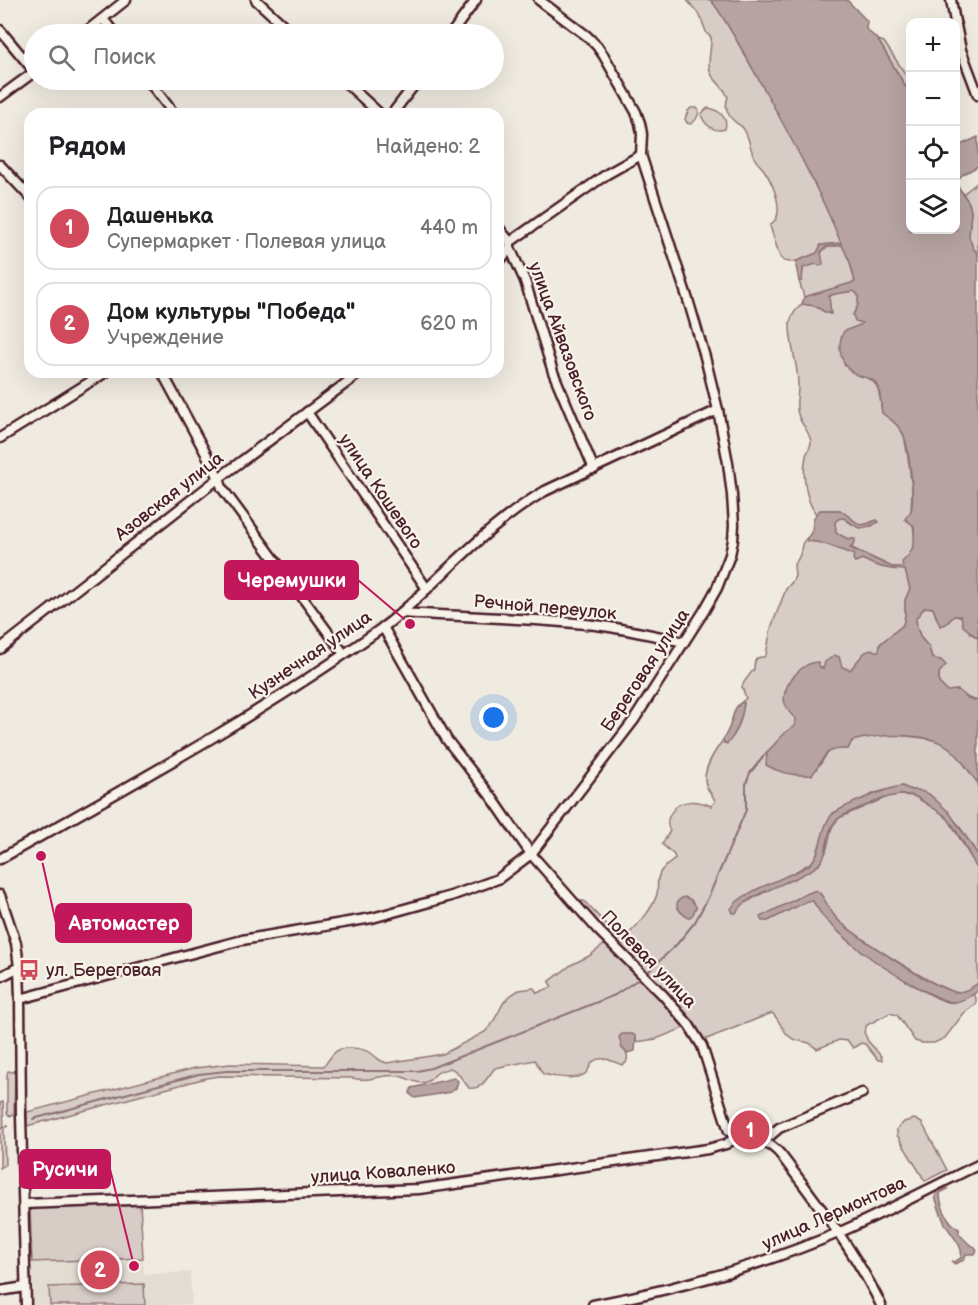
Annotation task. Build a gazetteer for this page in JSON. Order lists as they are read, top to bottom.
{
  "streets": {
    "street": [
      "улица Айвазовского",
      "улица Кошевого",
      "Азовская улица",
      "Речной переулок",
      "Кузнечная улица",
      "Береговая улица",
      "Полевая улица",
      "улица Коваленко",
      "улица Лермонтова"
    ]
  },
  "crossings": [
    ["улица Айвазовского", "Кузнечная улица"],
    ["улица Кошевого", "Азовская улица"],
    ["улица Кошевого", "Кузнечная улица"],
    ["Речной переулок", "Кузнечная улица"],
    ["Речной переулок", "Береговая улица"],
    ["Кузнечная улица", "Береговая улица"],
    ["Кузнечная улица", "Полевая улица"],
    ["Береговая улица", "Полевая улица"],
    ["Полевая улица", "улица Коваленко"]
  ],
  "places": {
    "other": ["Черемушки", "Автомастер", "Русичи"],
    "bus stop": ["ул. Береговая"]
  },
  "page": {
    "map_buttons": ["+", "−"],
    "search": "Поиск",
    "heading": ["Рядом", "Найдено: 2"],
    "list": [
      {
        "mark": "1",
        "name": "Дашенька",
        "note": "Супермаркет · Полевая улица",
        "value": "440 m"
      },
      {
        "mark": "2",
        "name": "Дом культуры \"Победа\"",
        "note": "Учреждение",
        "value": "620 m"
      }
    ],
    "pins": ["1", "2"]
  }
}
